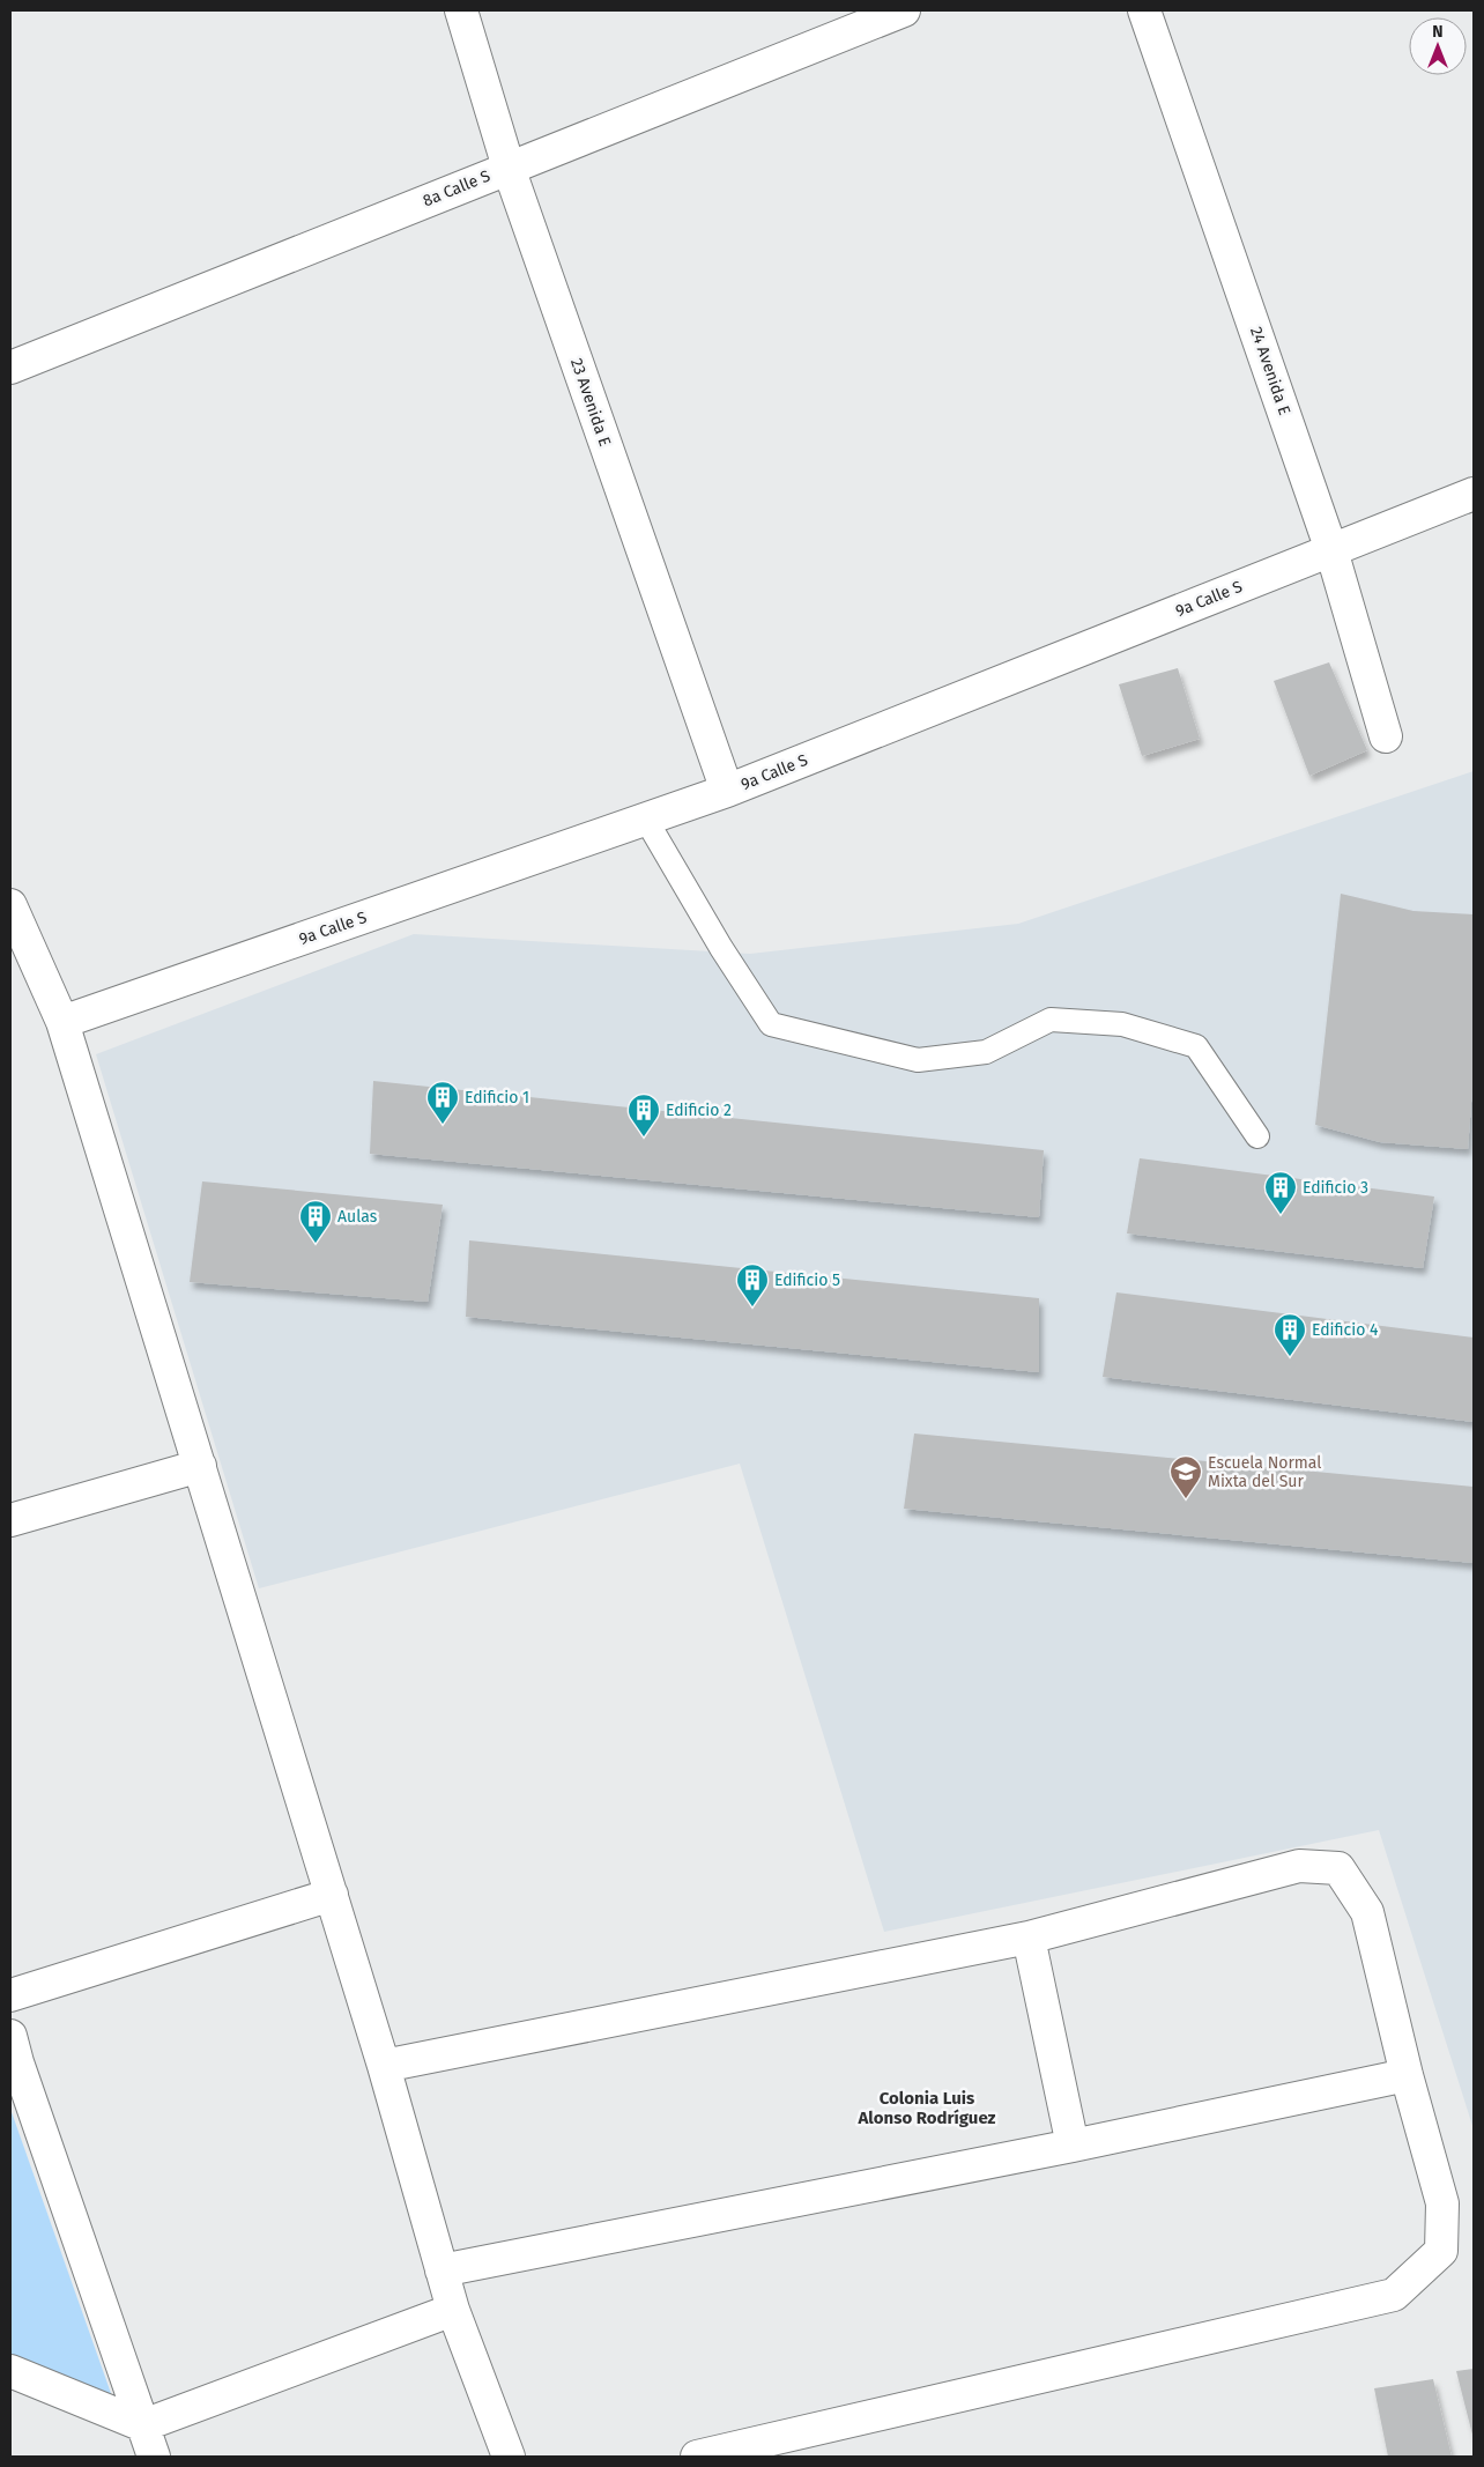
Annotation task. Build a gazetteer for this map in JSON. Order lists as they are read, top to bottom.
{
  "streets": {
    "street": [
      "8a Calle S",
      "24 Avenida E",
      "23 Avenida E",
      "9a Calle S"
    ]
  },
  "crossings": [
    ["8a Calle S", "23 Avenida E"],
    ["24 Avenida E", "9a Calle S"],
    ["23 Avenida E", "9a Calle S"]
  ],
  "districts": ["Colonia Luis Alonso Rodríguez"],
  "places": {
    "building": [
      "Edificio 1",
      "Edificio 2",
      "Edificio 3",
      "Aulas",
      "Edificio 5",
      "Edificio 4"
    ],
    "school or university": ["Escuela Normal Mixta del Sur"]
  },
  "north": "top"
}
